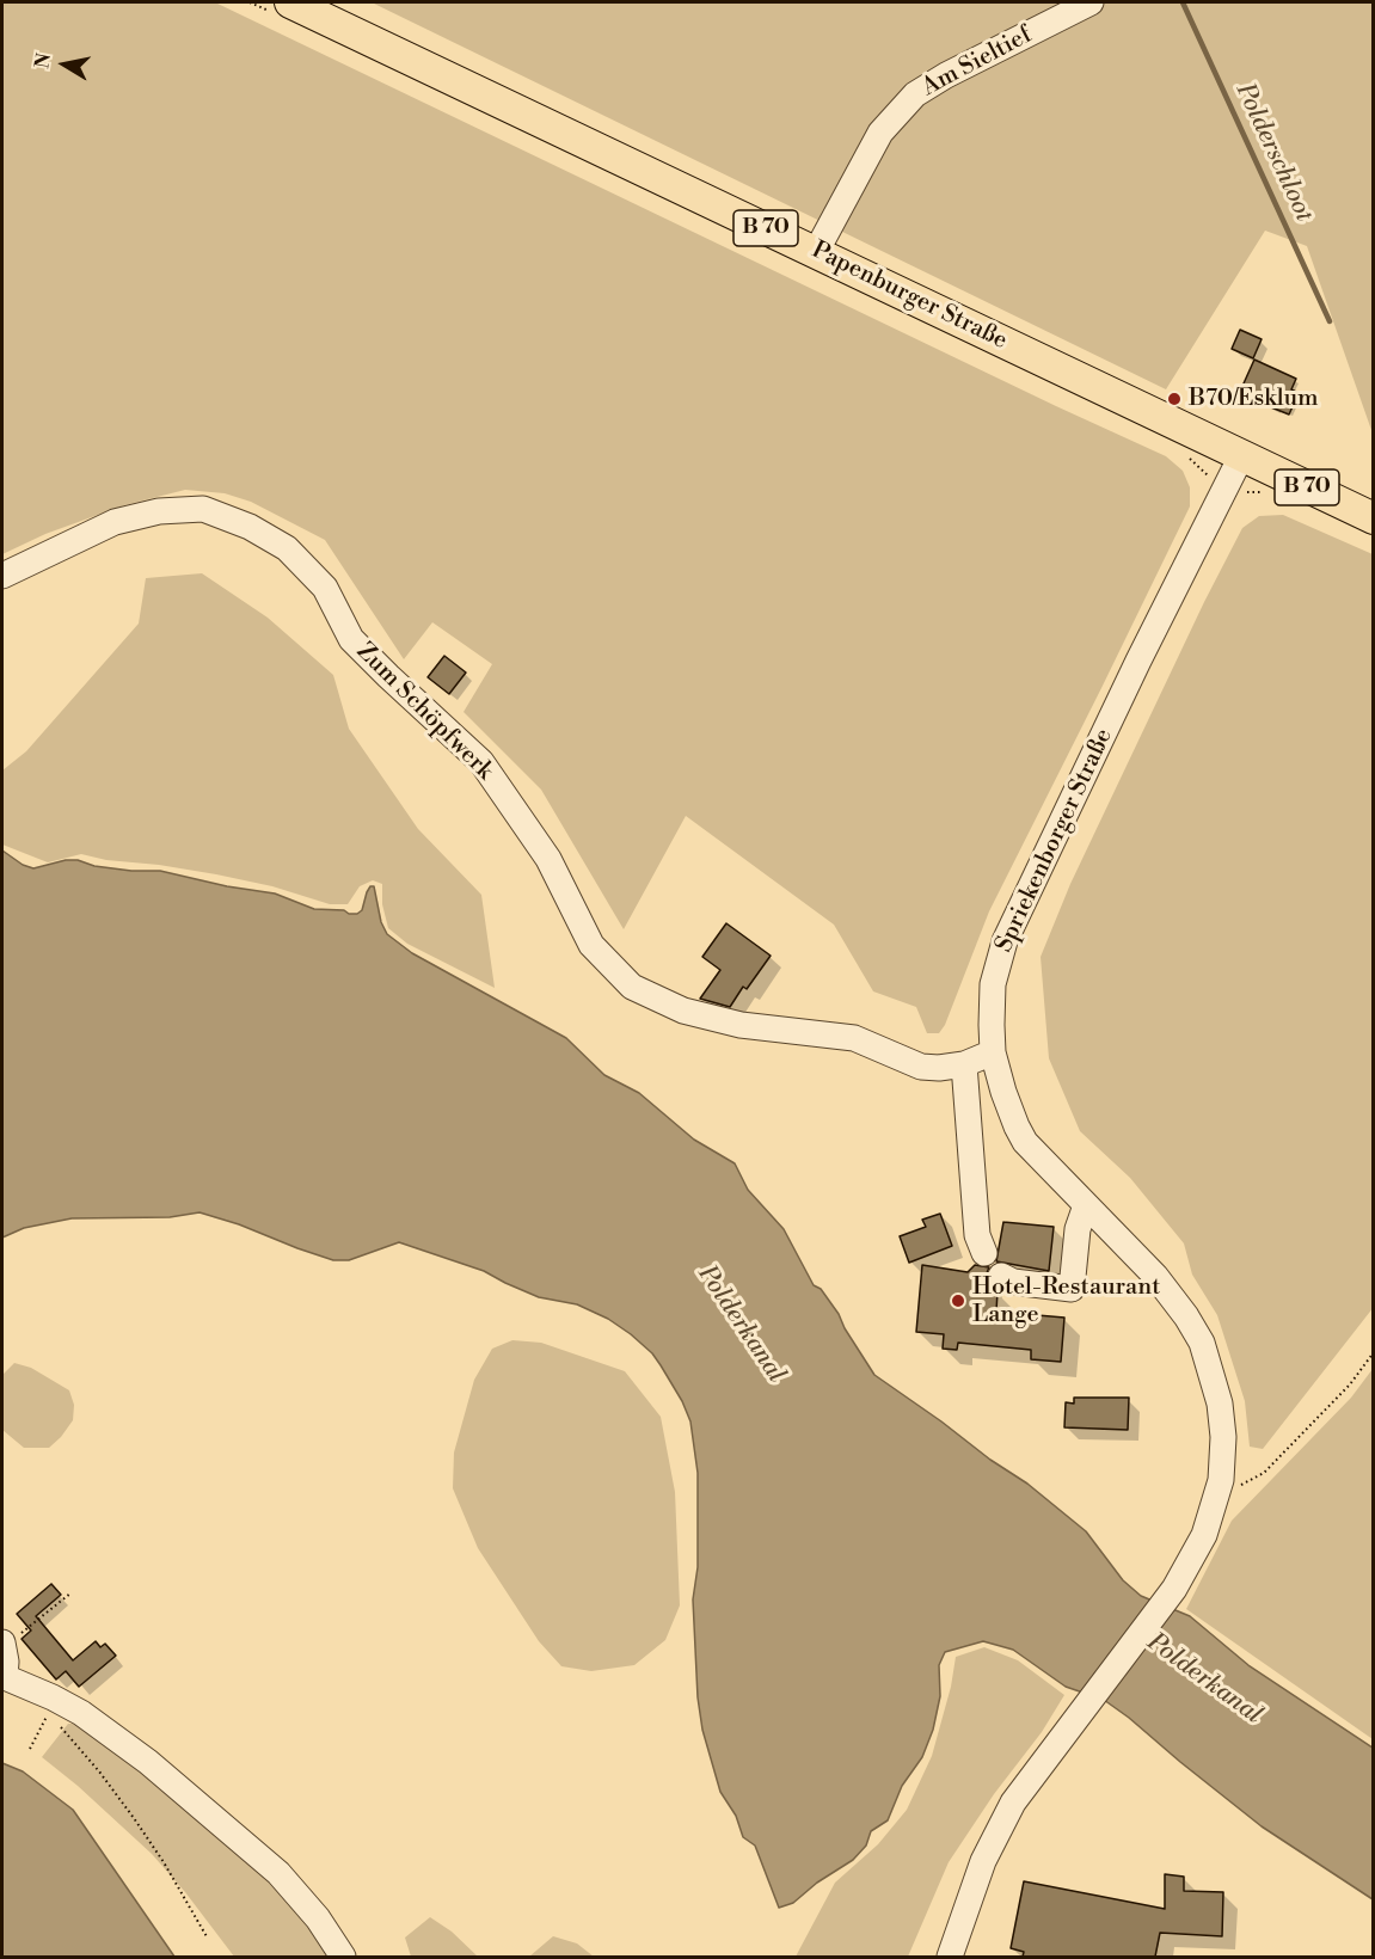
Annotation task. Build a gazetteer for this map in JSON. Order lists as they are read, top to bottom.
{
  "streets": {
    "main road": ["B 70", "Papenburger Straße"],
    "street": ["Am Sieltief", "Zum Schöpfwerk", "Spriekenborger Straße"]
  },
  "crossings": [
    ["Am Sieltief", "Papenburger Straße"],
    ["Papenburger Straße", "Spriekenborger Straße"],
    ["Zum Schöpfwerk", "Spriekenborger Straße"]
  ],
  "water": ["Polderschloot", "Polderkanal"],
  "places": ["B70/Esklum", "Hotel-Restaurant Lange"],
  "north": "left"
}
